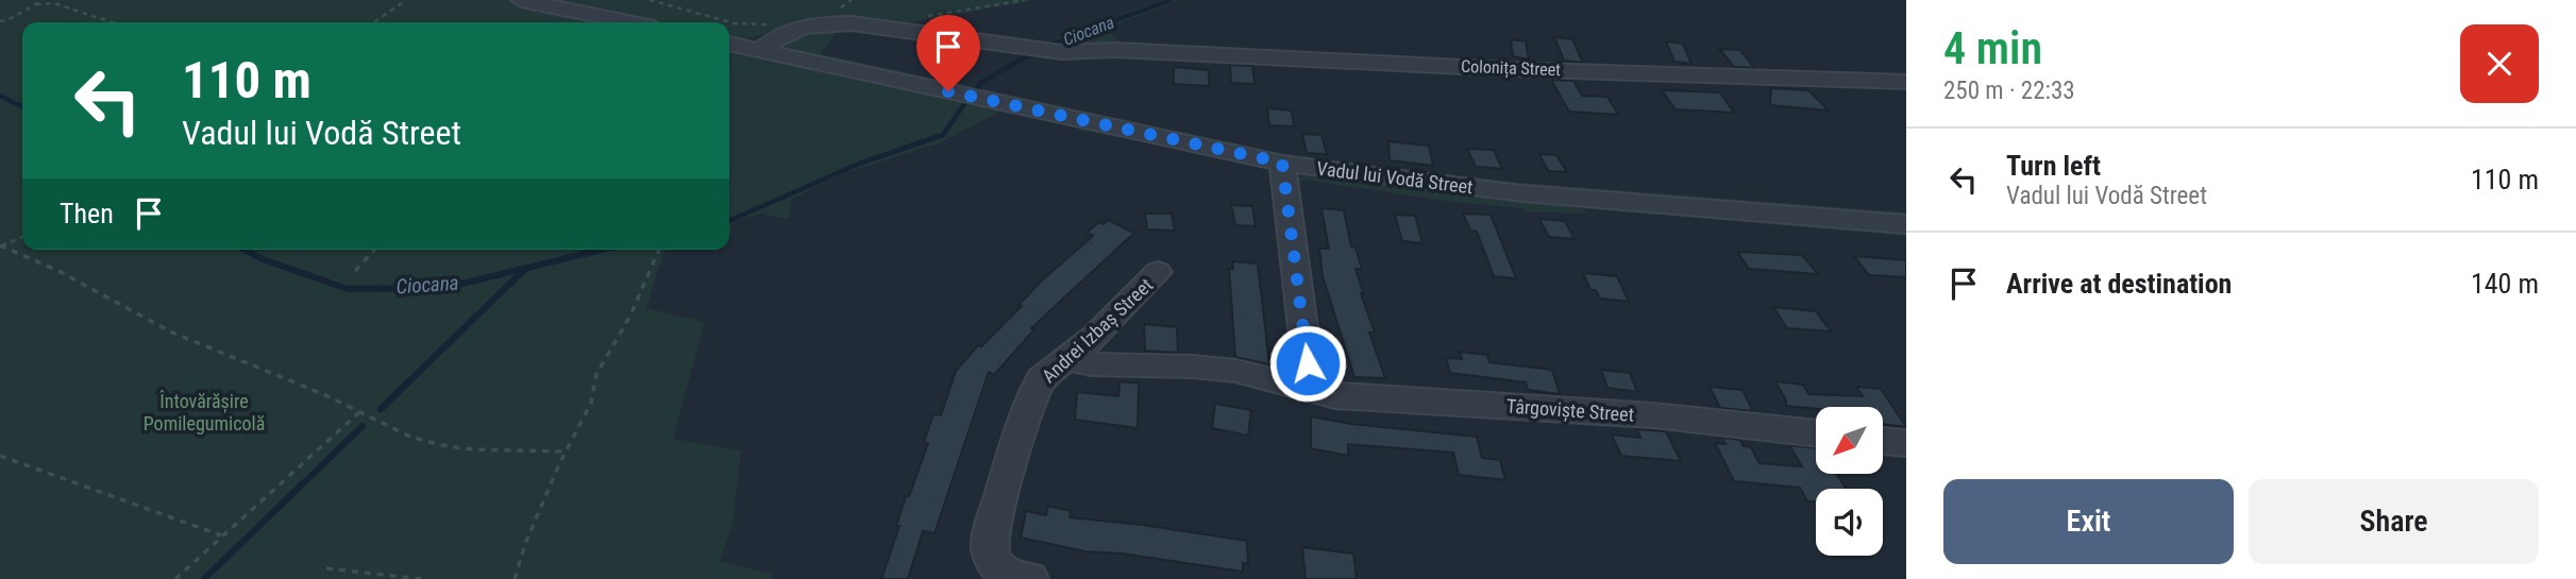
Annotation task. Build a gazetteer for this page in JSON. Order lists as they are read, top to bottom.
{
  "streets": {
    "street": [
      "Colonița Street",
      "Vadul lui Vodă Street",
      "Andrei Izbaș Street",
      "Târgoviște Street"
    ]
  },
  "crossings": [
    ["Colonița Street", "Vadul lui Vodă Street"],
    ["Andrei Izbaș Street", "Târgoviște Street"]
  ],
  "water": ["Ciocana"],
  "parks": ["Întovărășire Pomilegumicolă"],
  "north": "bottom left",
  "page": {
    "heading": ["4 min", "250 m · 22:33"],
    "turn": ["110 m", "Vadul lui Vodă Street"],
    "list": [
      {
        "name": "Turn left",
        "note": "Vadul lui Vodă Street",
        "value": "110 m"
      },
      {
        "name": "Arrive at destination",
        "value": "140 m"
      }
    ],
    "then": "Then",
    "buttons": ["Exit", "Share"]
  }
}
